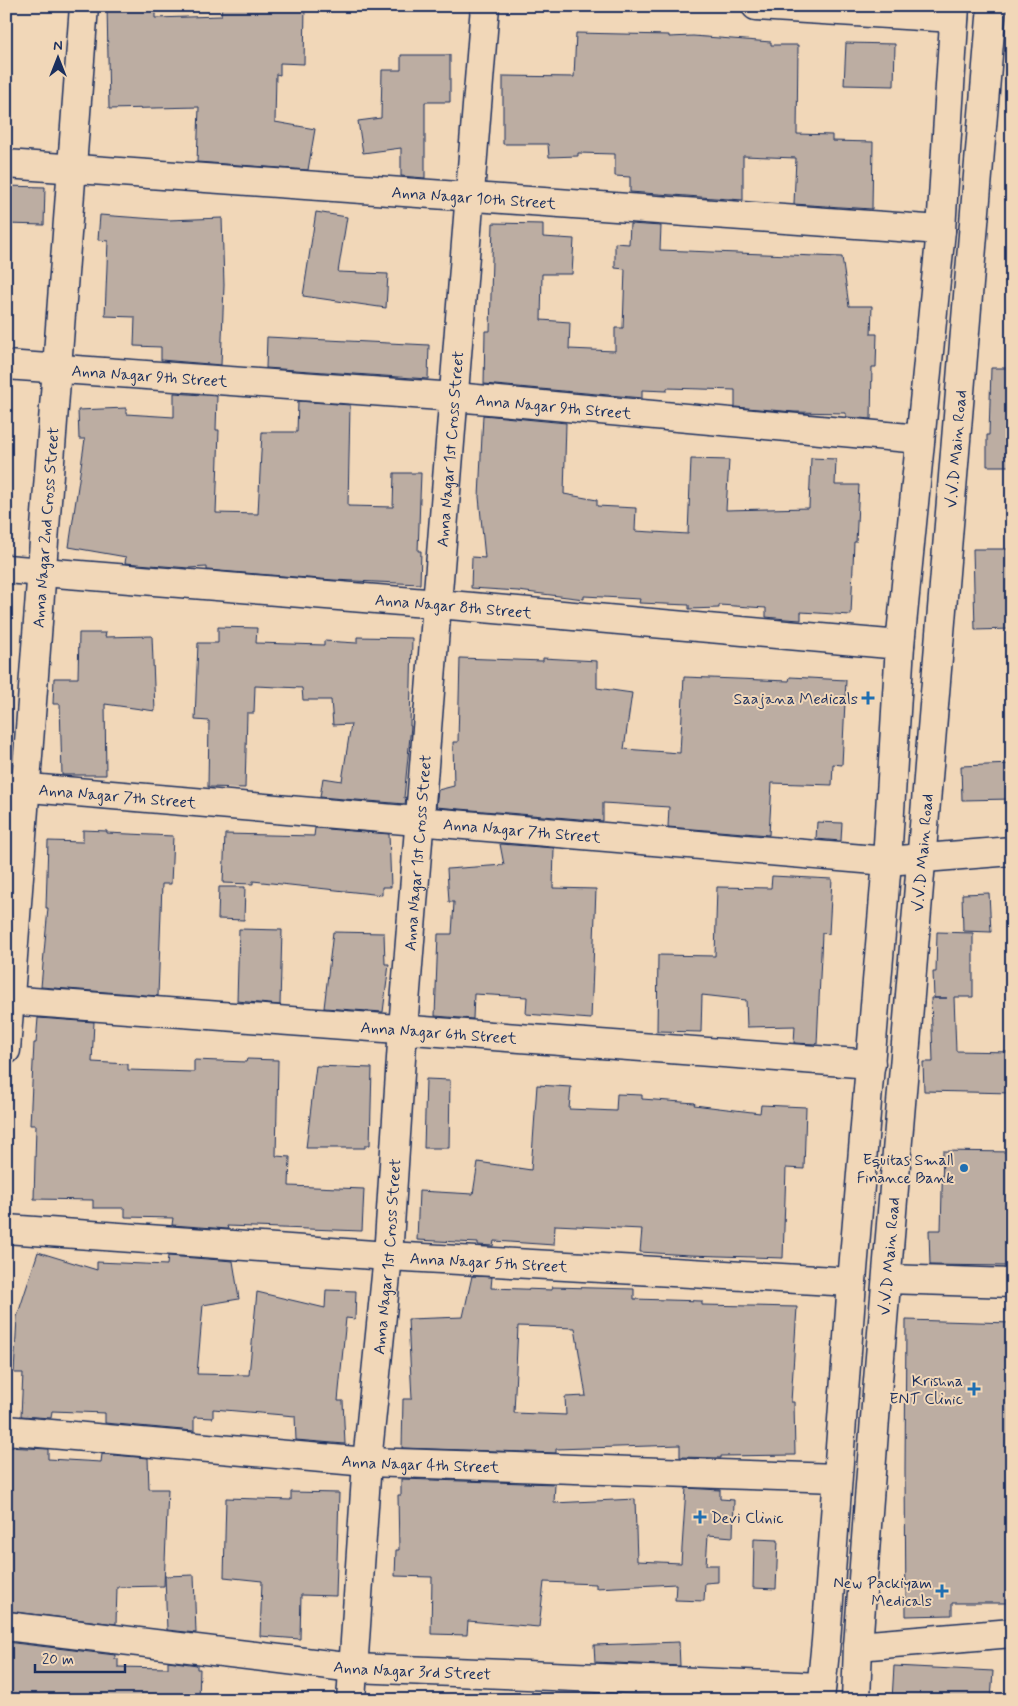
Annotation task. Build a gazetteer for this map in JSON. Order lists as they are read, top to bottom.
{
  "streets": {
    "street": [
      "Anna Nagar 10th Street",
      "Anna Nagar 9th Street",
      "Anna Nagar 1st Cross Street",
      "V.V.D Main Road",
      "Anna Nagar 2nd Cross Street",
      "Anna Nagar 8th Street",
      "Anna Nagar 7th Street",
      "Anna Nagar 6th Street",
      "Anna Nagar 5th Street",
      "Anna Nagar 4th Street",
      "Anna Nagar 3rd Street"
    ]
  },
  "crossings": [
    ["Anna Nagar 10th Street", "Anna Nagar 1st Cross Street"],
    ["Anna Nagar 10th Street", "Anna Nagar 2nd Cross Street"],
    ["Anna Nagar 9th Street", "Anna Nagar 1st Cross Street"],
    ["Anna Nagar 9th Street", "Anna Nagar 2nd Cross Street"],
    ["Anna Nagar 1st Cross Street", "Anna Nagar 8th Street"],
    ["Anna Nagar 1st Cross Street", "Anna Nagar 7th Street"],
    ["Anna Nagar 1st Cross Street", "Anna Nagar 6th Street"],
    ["Anna Nagar 1st Cross Street", "Anna Nagar 5th Street"],
    ["Anna Nagar 1st Cross Street", "Anna Nagar 4th Street"],
    ["Anna Nagar 1st Cross Street", "Anna Nagar 3rd Street"],
    ["V.V.D Main Road", "Anna Nagar 7th Street"],
    ["Anna Nagar 2nd Cross Street", "Anna Nagar 8th Street"],
    ["Anna Nagar 2nd Cross Street", "Anna Nagar 7th Street"],
    ["Anna Nagar 2nd Cross Street", "Anna Nagar 6th Street"]
  ],
  "places": {
    "health": [
      "Saajana Medicals",
      "Krishna ENT Clinic",
      "Devi Clinic",
      "New Packiyam Medicals"
    ],
    "other": ["Equitas Small Finance Bank"]
  },
  "scale_bar": "20 m",
  "north": "top"
}
